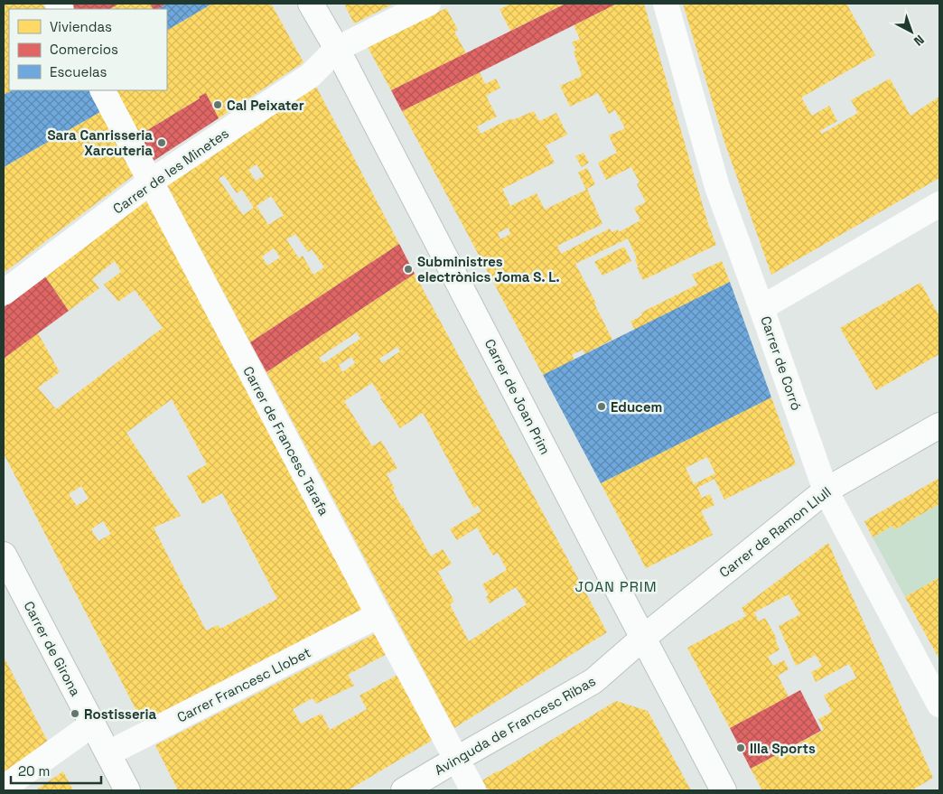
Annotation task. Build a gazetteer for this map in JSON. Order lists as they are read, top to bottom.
{
  "streets": {
    "street": [
      "Carrer de les Minetes",
      "Carrer de Corró",
      "Carrer de Joan Prim",
      "Carrer de Francesc Tarafa",
      "Carrer de Ramon Llull",
      "Carrer de Girona",
      "Carrer Francesc Llobet",
      "Avinguda de Francesc Ribas"
    ]
  },
  "crossings": [
    ["Carrer de les Minetes", "Carrer de Joan Prim"],
    ["Carrer de les Minetes", "Carrer de Francesc Tarafa"],
    ["Carrer de Corró", "Carrer de Ramon Llull"],
    ["Carrer de Joan Prim", "Carrer de Ramon Llull"],
    ["Carrer de Joan Prim", "Avinguda de Francesc Ribas"],
    ["Carrer de Francesc Tarafa", "Carrer Francesc Llobet"],
    ["Carrer de Francesc Tarafa", "Avinguda de Francesc Ribas"],
    ["Carrer de Ramon Llull", "Avinguda de Francesc Ribas"],
    ["Carrer de Girona", "Carrer Francesc Llobet"]
  ],
  "districts": ["JOAN PRIM"],
  "places": [
    "Cal Peixater",
    "Sara Canrisseria Xarcuteria",
    "Subministres electrònics Joma S. L.",
    "Educem",
    "Rostisseria",
    "Illa Sports"
  ],
  "legend": ["Viviendas", "Comercios", "Escuelas"],
  "scale_bar": "20 m",
  "north": "bottom right"
}
